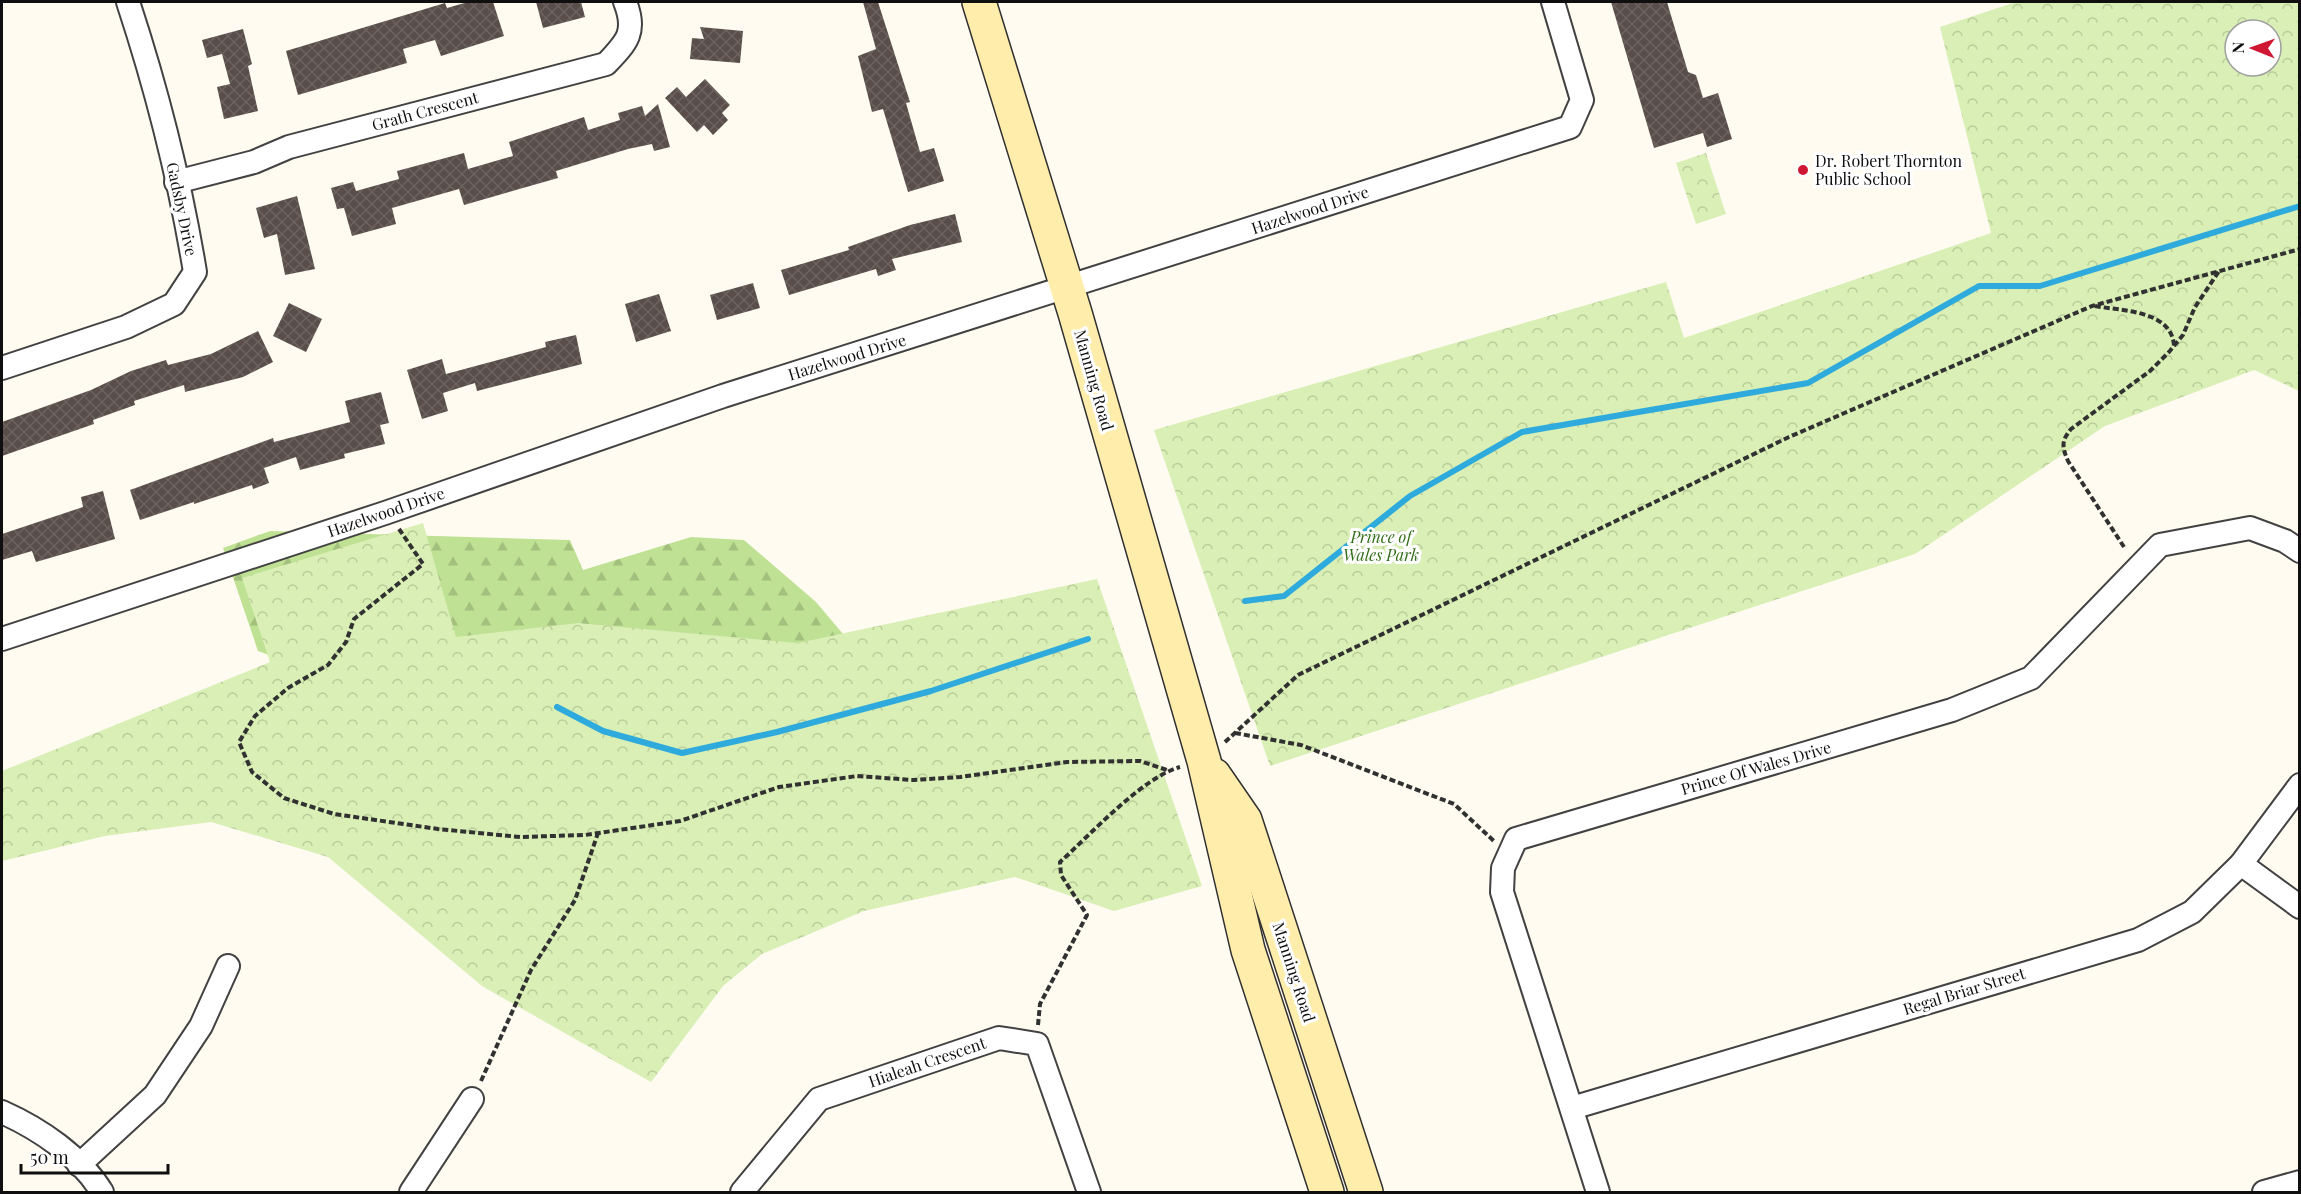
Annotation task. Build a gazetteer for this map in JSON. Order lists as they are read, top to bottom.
{
  "streets": {
    "main road": ["Manning Road"],
    "street": [
      "Grath Crescent",
      "Gadsby Drive",
      "Hazelwood Drive",
      "Prince Of Wales Drive",
      "Regal Briar Street",
      "Hialeah Crescent"
    ]
  },
  "crossings": [
    ["Grath Crescent", "Gadsby Drive"],
    ["Hazelwood Drive", "Manning Road"]
  ],
  "parks": ["Prince of Wales Park"],
  "places": ["Dr. Robert Thornton Public School"],
  "scale_bar": "50 m",
  "north": "left"
}
